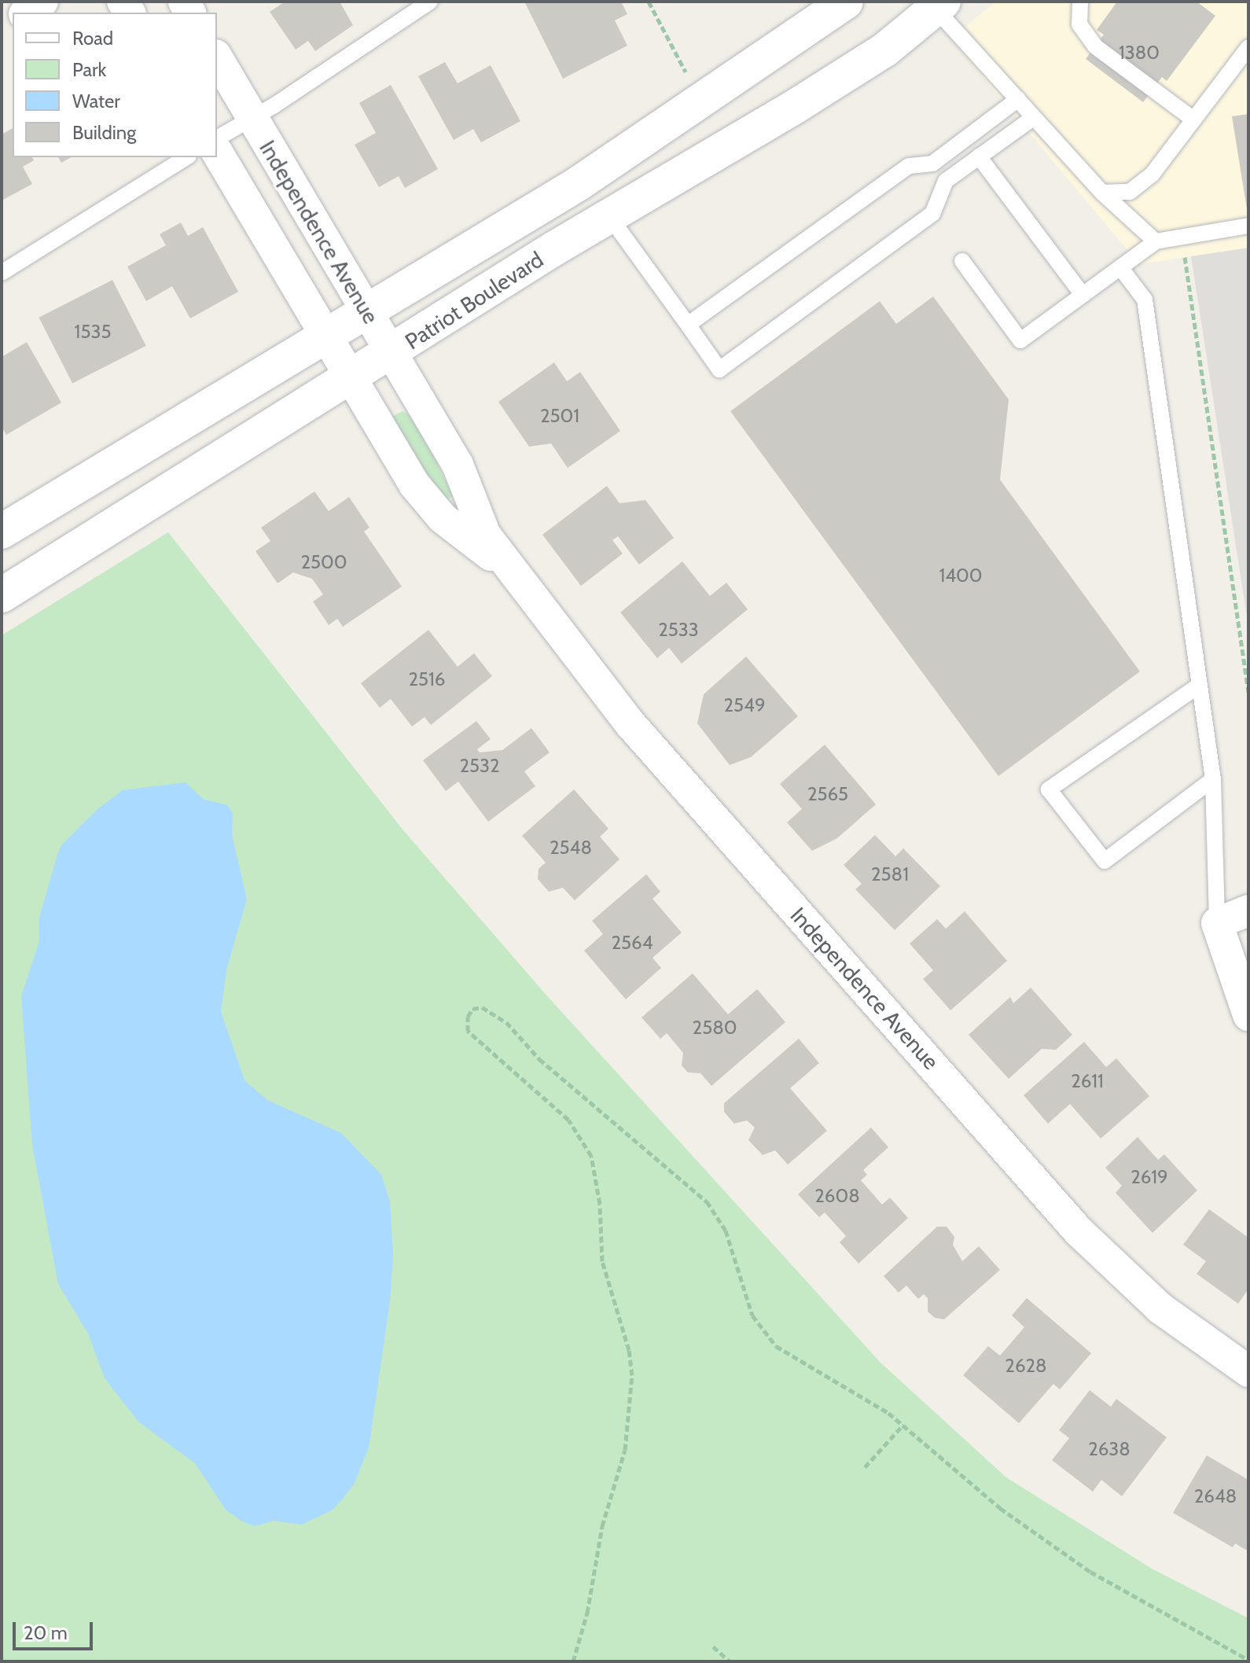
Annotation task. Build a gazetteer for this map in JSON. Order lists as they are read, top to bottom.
{
  "streets": {
    "main road": ["Patriot Boulevard"],
    "street": ["Independence Avenue"]
  },
  "crossings": [
    ["Independence Avenue", "Patriot Boulevard"]
  ],
  "house_numbers": [
    "1380",
    "1535",
    "2501",
    "2500",
    "1400",
    "2533",
    "2516",
    "2549",
    "2532",
    "2565",
    "2548",
    "2581",
    "2564",
    "2580",
    "2611",
    "2619",
    "2608",
    "2628",
    "2638",
    "2648"
  ],
  "legend": [
    "Road",
    "Park",
    "Water",
    "Building"
  ],
  "scale_bar": "20 m"
}
